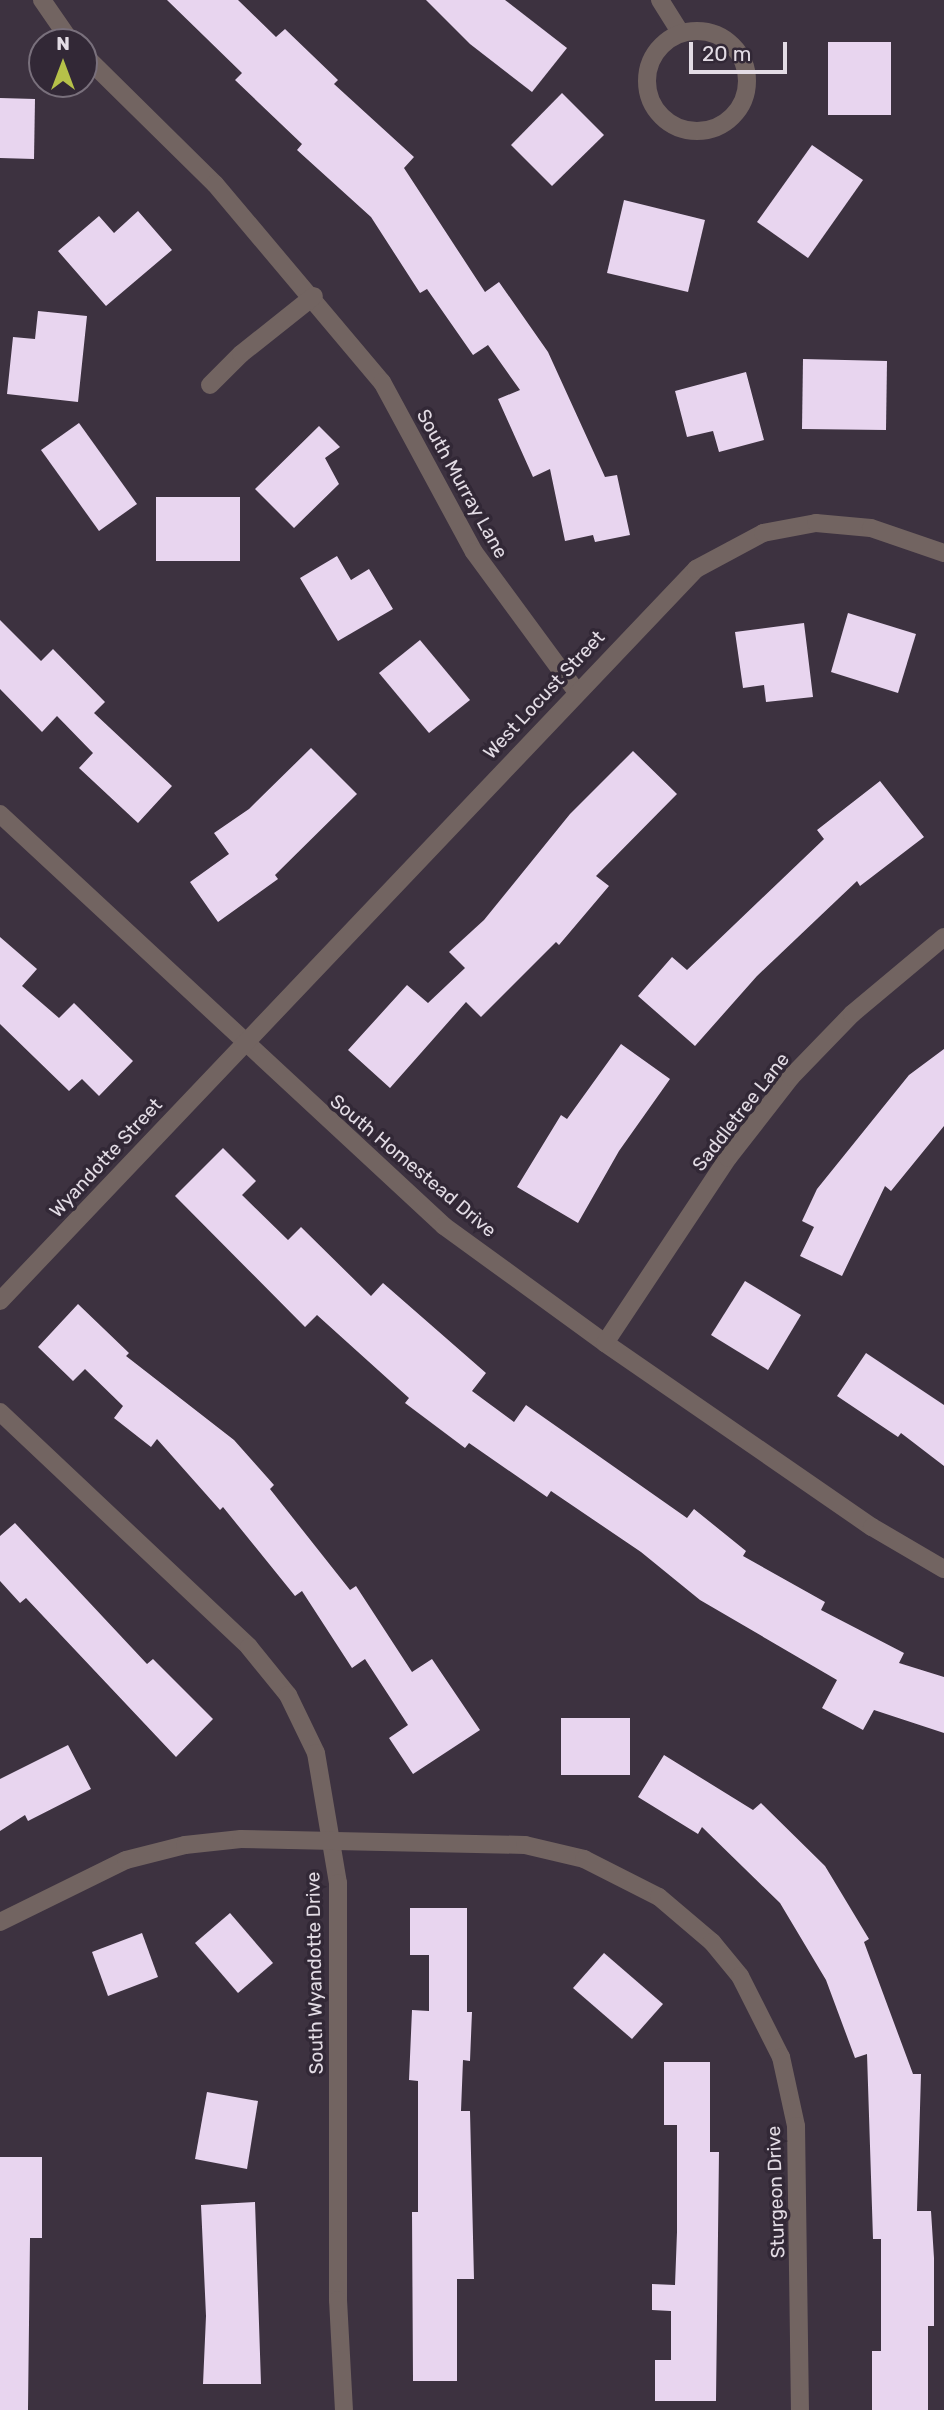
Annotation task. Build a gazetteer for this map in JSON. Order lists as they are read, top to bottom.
{
  "streets": {
    "street": [
      "South Murray Lane",
      "West Locust Street",
      "Saddletree Lane",
      "Wyandotte Street",
      "South Homestead Drive",
      "South Wyandotte Drive",
      "Sturgeon Drive"
    ]
  },
  "crossings": [
    ["South Murray Lane", "West Locust Street"],
    ["West Locust Street", "Wyandotte Street"],
    ["West Locust Street", "South Homestead Drive"],
    ["Saddletree Lane", "South Homestead Drive"],
    ["Wyandotte Street", "South Homestead Drive"],
    ["South Wyandotte Drive", "Sturgeon Drive"]
  ],
  "scale_bar": "20 m",
  "north": "top"
}
